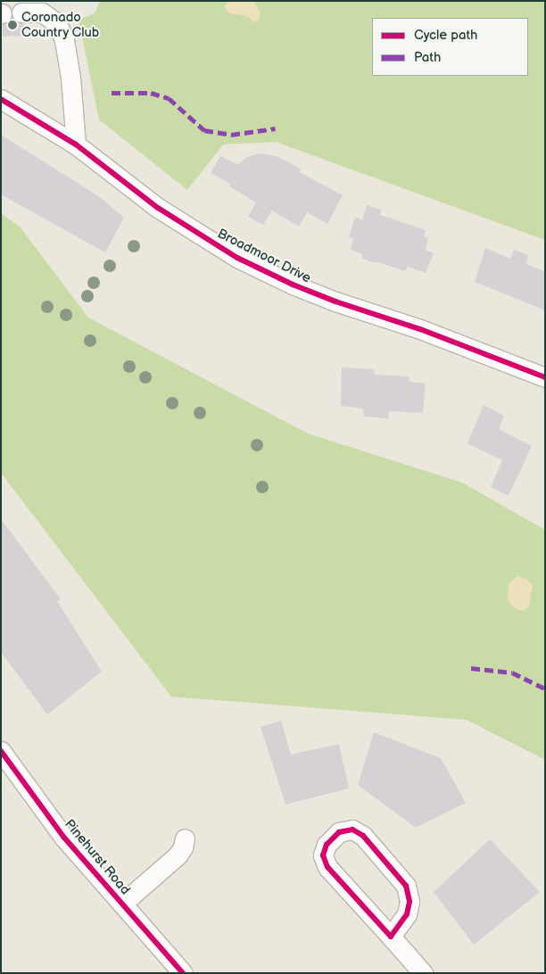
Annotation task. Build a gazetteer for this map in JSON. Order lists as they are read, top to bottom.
{
  "streets": {
    "street": ["Broadmoor Drive", "Pinehurst Road"]
  },
  "places": ["Coronado Country Club"],
  "legend": ["Cycle path", "Path"]
}
